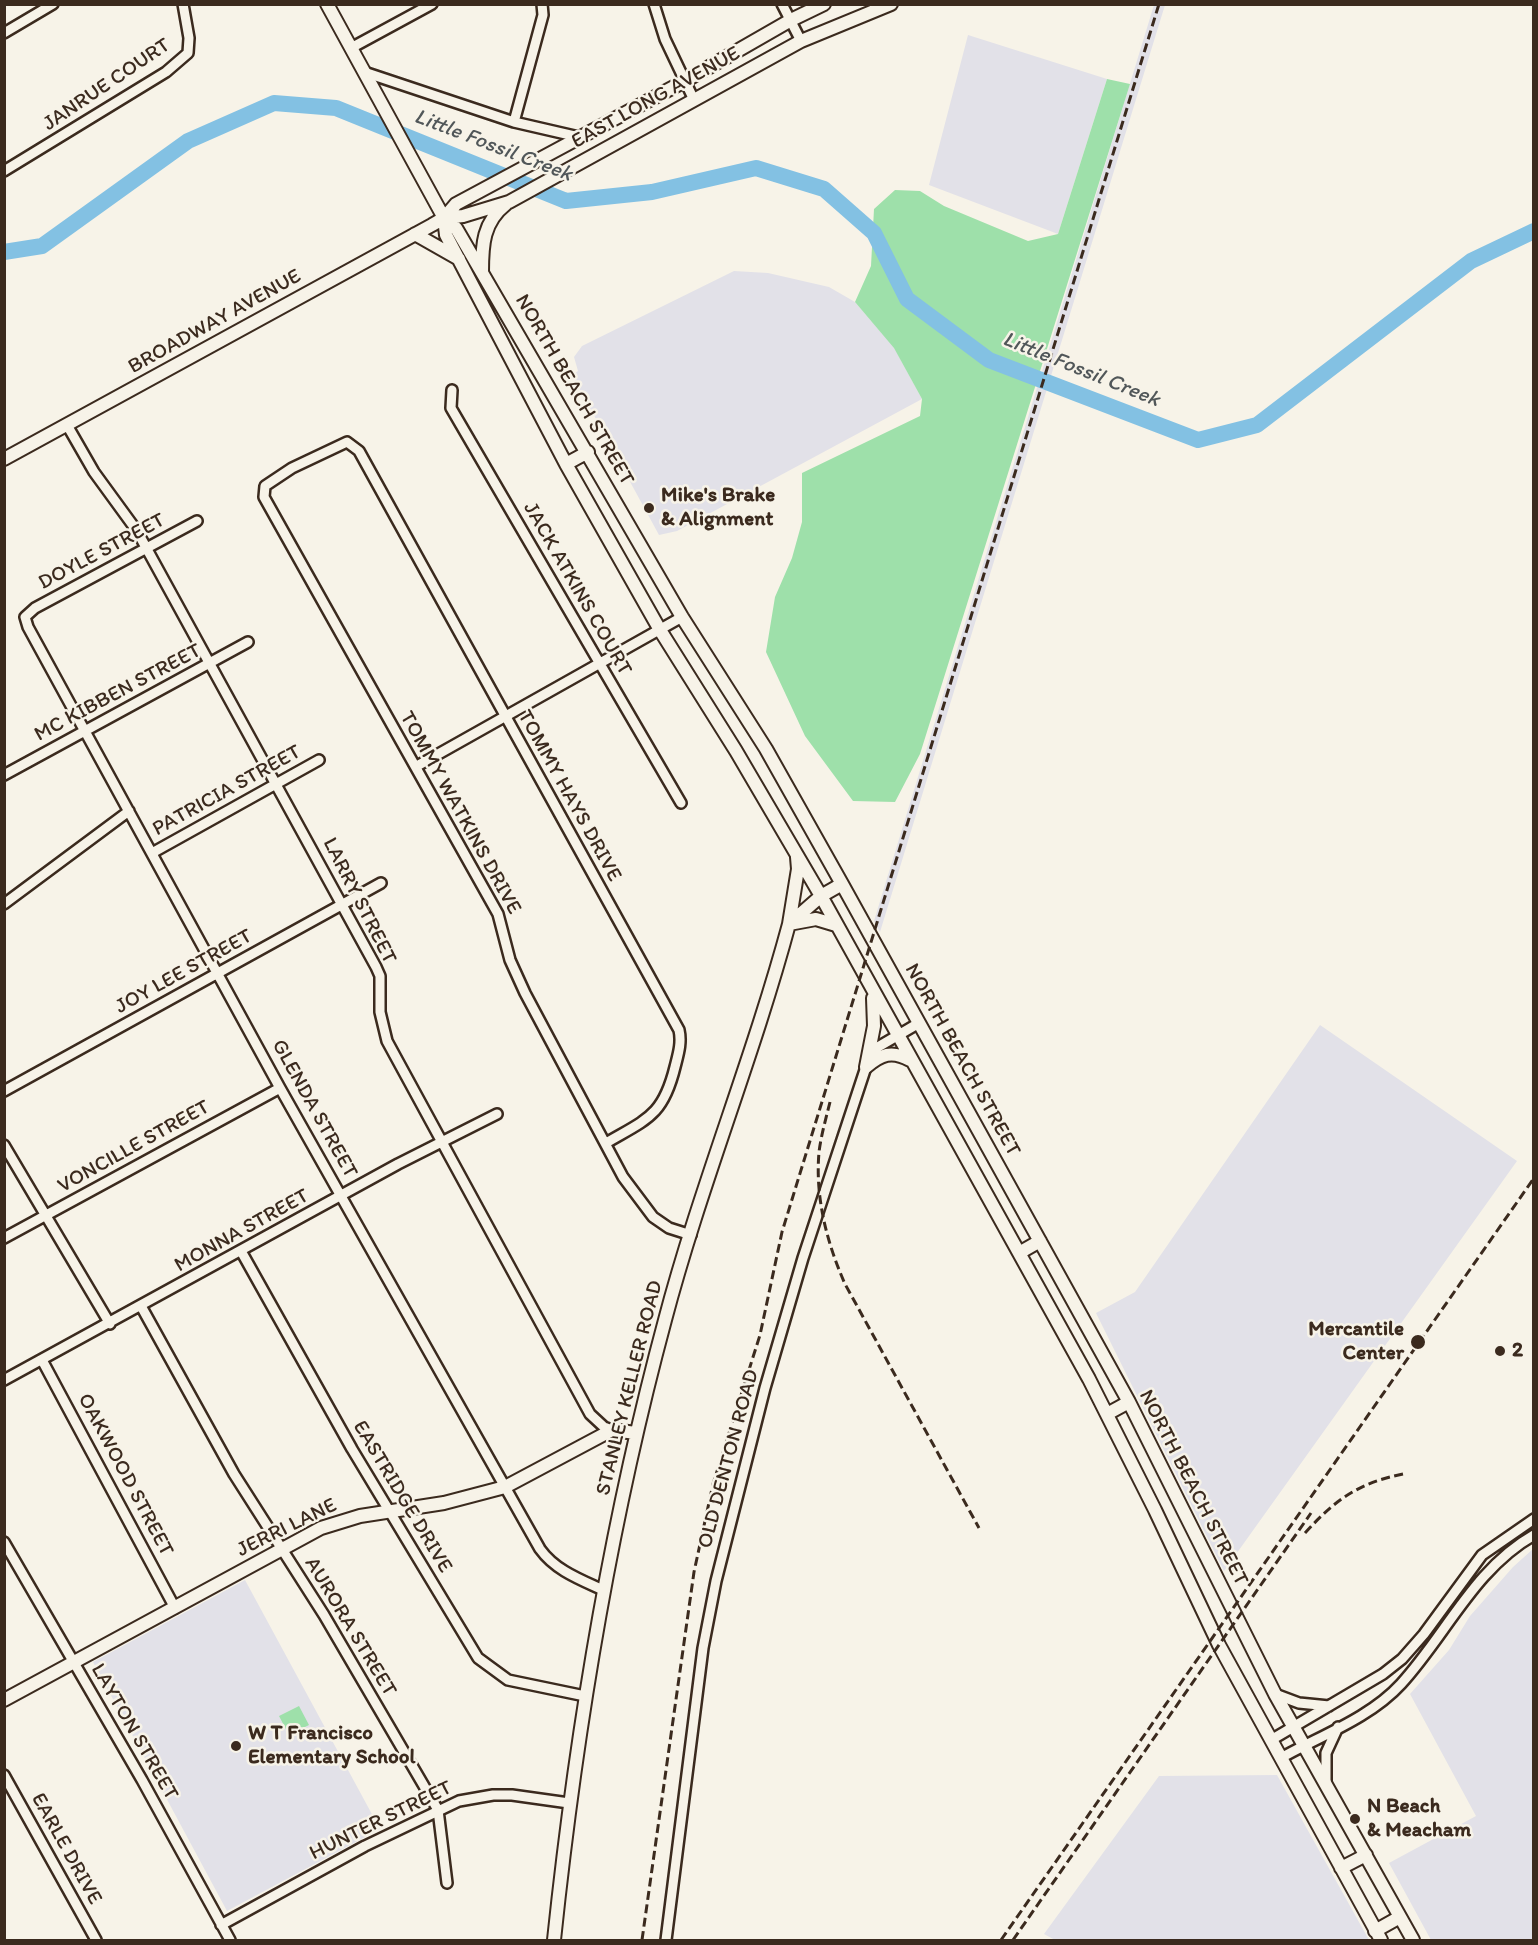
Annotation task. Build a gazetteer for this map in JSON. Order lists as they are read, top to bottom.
{
  "streets": {
    "main road": [
      "EAST LONG AVENUE",
      "BROADWAY AVENUE",
      "NORTH BEACH STREET",
      "STANLEY KELLER ROAD",
      "JERRI LANE"
    ],
    "street": [
      "JANRUE COURT",
      "DOYLE STREET",
      "JACK ATKINS COURT",
      "MC KIBBEN STREET",
      "PATRICIA STREET",
      "TOMMY HAYS DRIVE",
      "TOMMY WATKINS DRIVE",
      "LARRY STREET",
      "JOY LEE STREET",
      "GLENDA STREET",
      "VONCILLE STREET",
      "MONNA STREET",
      "OLD DENTON ROAD",
      "OAKWOOD STREET",
      "EASTRIDGE DRIVE",
      "AURORA STREET",
      "LAYTON STREET",
      "HUNTER STREET",
      "EARLE DRIVE"
    ]
  },
  "crossings": [
    ["EAST LONG AVENUE", "BROADWAY AVENUE"],
    ["EAST LONG AVENUE", "NORTH BEACH STREET"],
    ["BROADWAY AVENUE", "NORTH BEACH STREET"],
    ["BROADWAY AVENUE", "LARRY STREET"],
    ["NORTH BEACH STREET", "STANLEY KELLER ROAD"],
    ["NORTH BEACH STREET", "OLD DENTON ROAD"],
    ["DOYLE STREET", "LARRY STREET"],
    ["DOYLE STREET", "GLENDA STREET"],
    ["MC KIBBEN STREET", "LARRY STREET"],
    ["MC KIBBEN STREET", "GLENDA STREET"],
    ["PATRICIA STREET", "LARRY STREET"],
    ["PATRICIA STREET", "GLENDA STREET"],
    ["TOMMY HAYS DRIVE", "TOMMY WATKINS DRIVE"],
    ["TOMMY WATKINS DRIVE", "STANLEY KELLER ROAD"],
    ["LARRY STREET", "JOY LEE STREET"],
    ["LARRY STREET", "MONNA STREET"],
    ["LARRY STREET", "JERRI LANE"],
    ["JOY LEE STREET", "GLENDA STREET"],
    ["GLENDA STREET", "VONCILLE STREET"],
    ["GLENDA STREET", "MONNA STREET"],
    ["GLENDA STREET", "STANLEY KELLER ROAD"],
    ["GLENDA STREET", "JERRI LANE"],
    ["MONNA STREET", "OAKWOOD STREET"],
    ["MONNA STREET", "EASTRIDGE DRIVE"],
    ["MONNA STREET", "AURORA STREET"],
    ["STANLEY KELLER ROAD", "EASTRIDGE DRIVE"],
    ["STANLEY KELLER ROAD", "HUNTER STREET"],
    ["OAKWOOD STREET", "JERRI LANE"],
    ["EASTRIDGE DRIVE", "JERRI LANE"],
    ["JERRI LANE", "AURORA STREET"],
    ["JERRI LANE", "LAYTON STREET"],
    ["AURORA STREET", "HUNTER STREET"],
    ["LAYTON STREET", "HUNTER STREET"]
  ],
  "water": ["Little Fossil Creek"],
  "places": [
    "Mike's Brake & Alignment",
    "Mercantile Center",
    "2",
    "W T Francisco Elementary School",
    "N Beach & Meacham"
  ]
}
